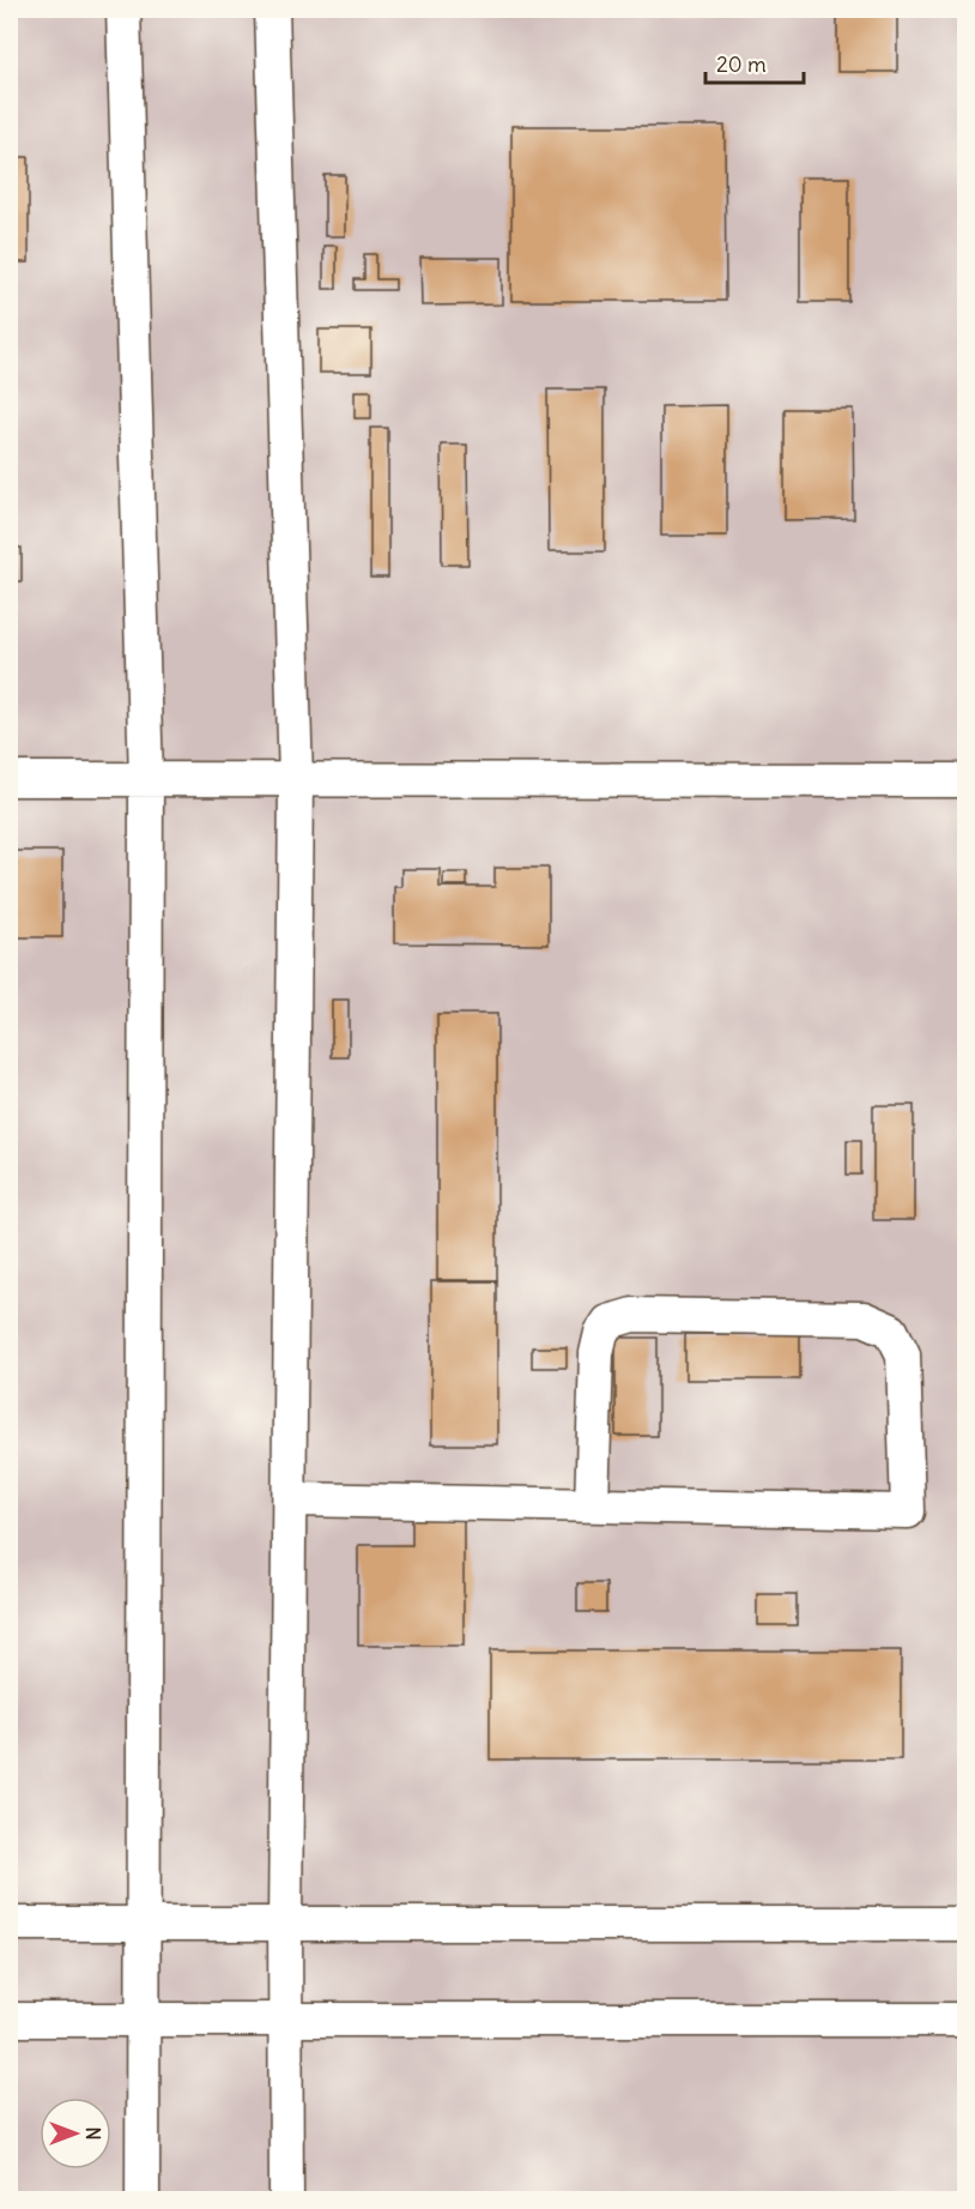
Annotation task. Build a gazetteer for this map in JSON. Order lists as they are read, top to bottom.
{
  "scale_bar": "20 m",
  "north": "right"
}
